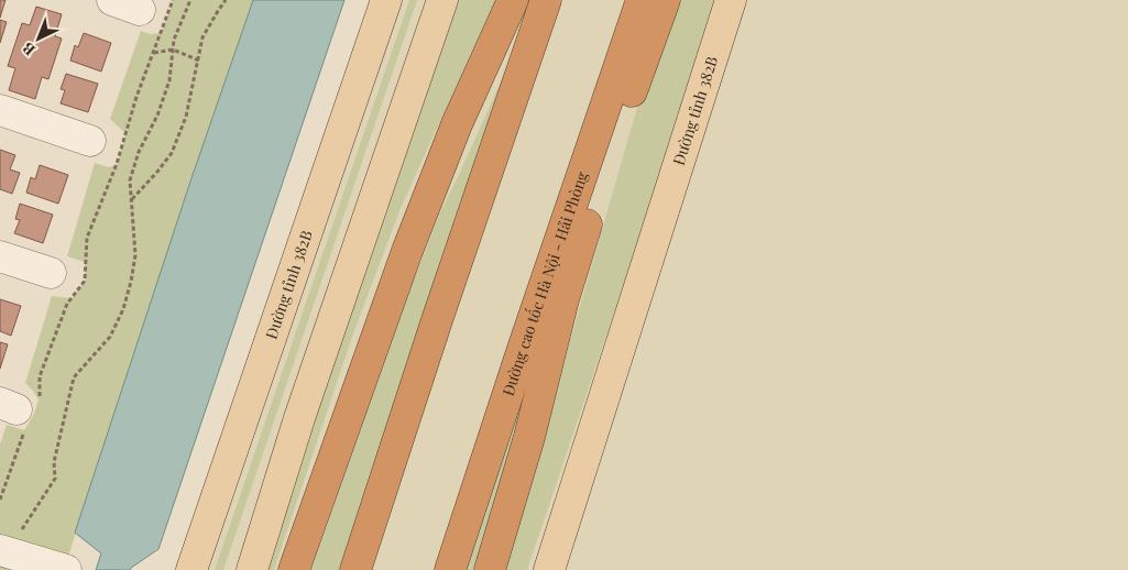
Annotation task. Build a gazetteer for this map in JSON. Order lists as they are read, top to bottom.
{
  "streets": {
    "highway": ["Đường cao tốc Hà Nội - Hải Phòng"],
    "main road": ["Đường tỉnh 382B"]
  },
  "north": "bottom left"
}
